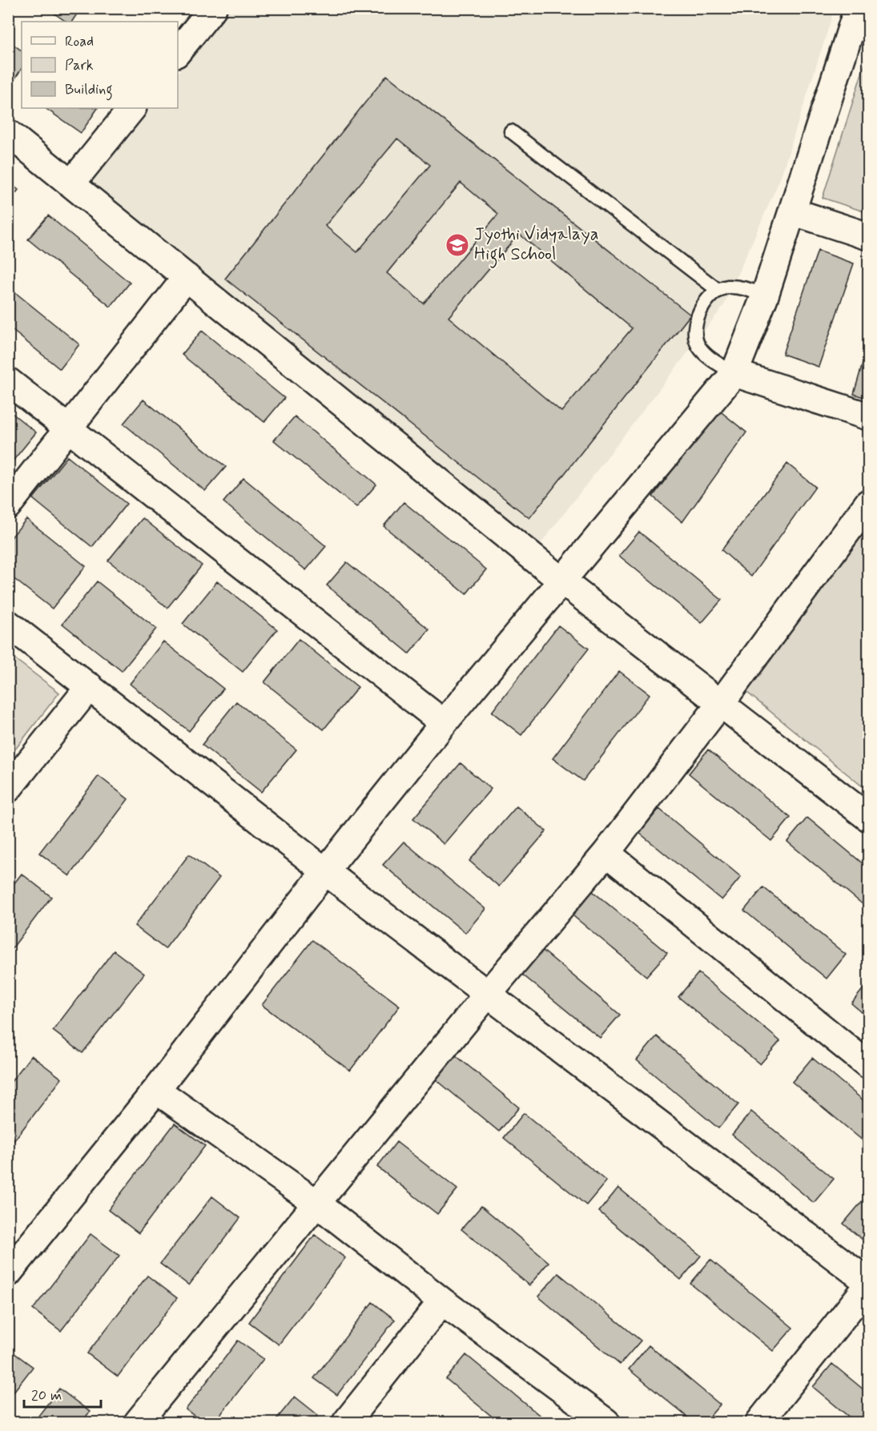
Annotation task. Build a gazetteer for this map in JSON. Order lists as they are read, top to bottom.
{
  "places": {
    "school or university": ["Jyothi Vidyalaya High School"]
  },
  "legend": ["Road", "Park", "Building"],
  "scale_bar": "20 m"
}
